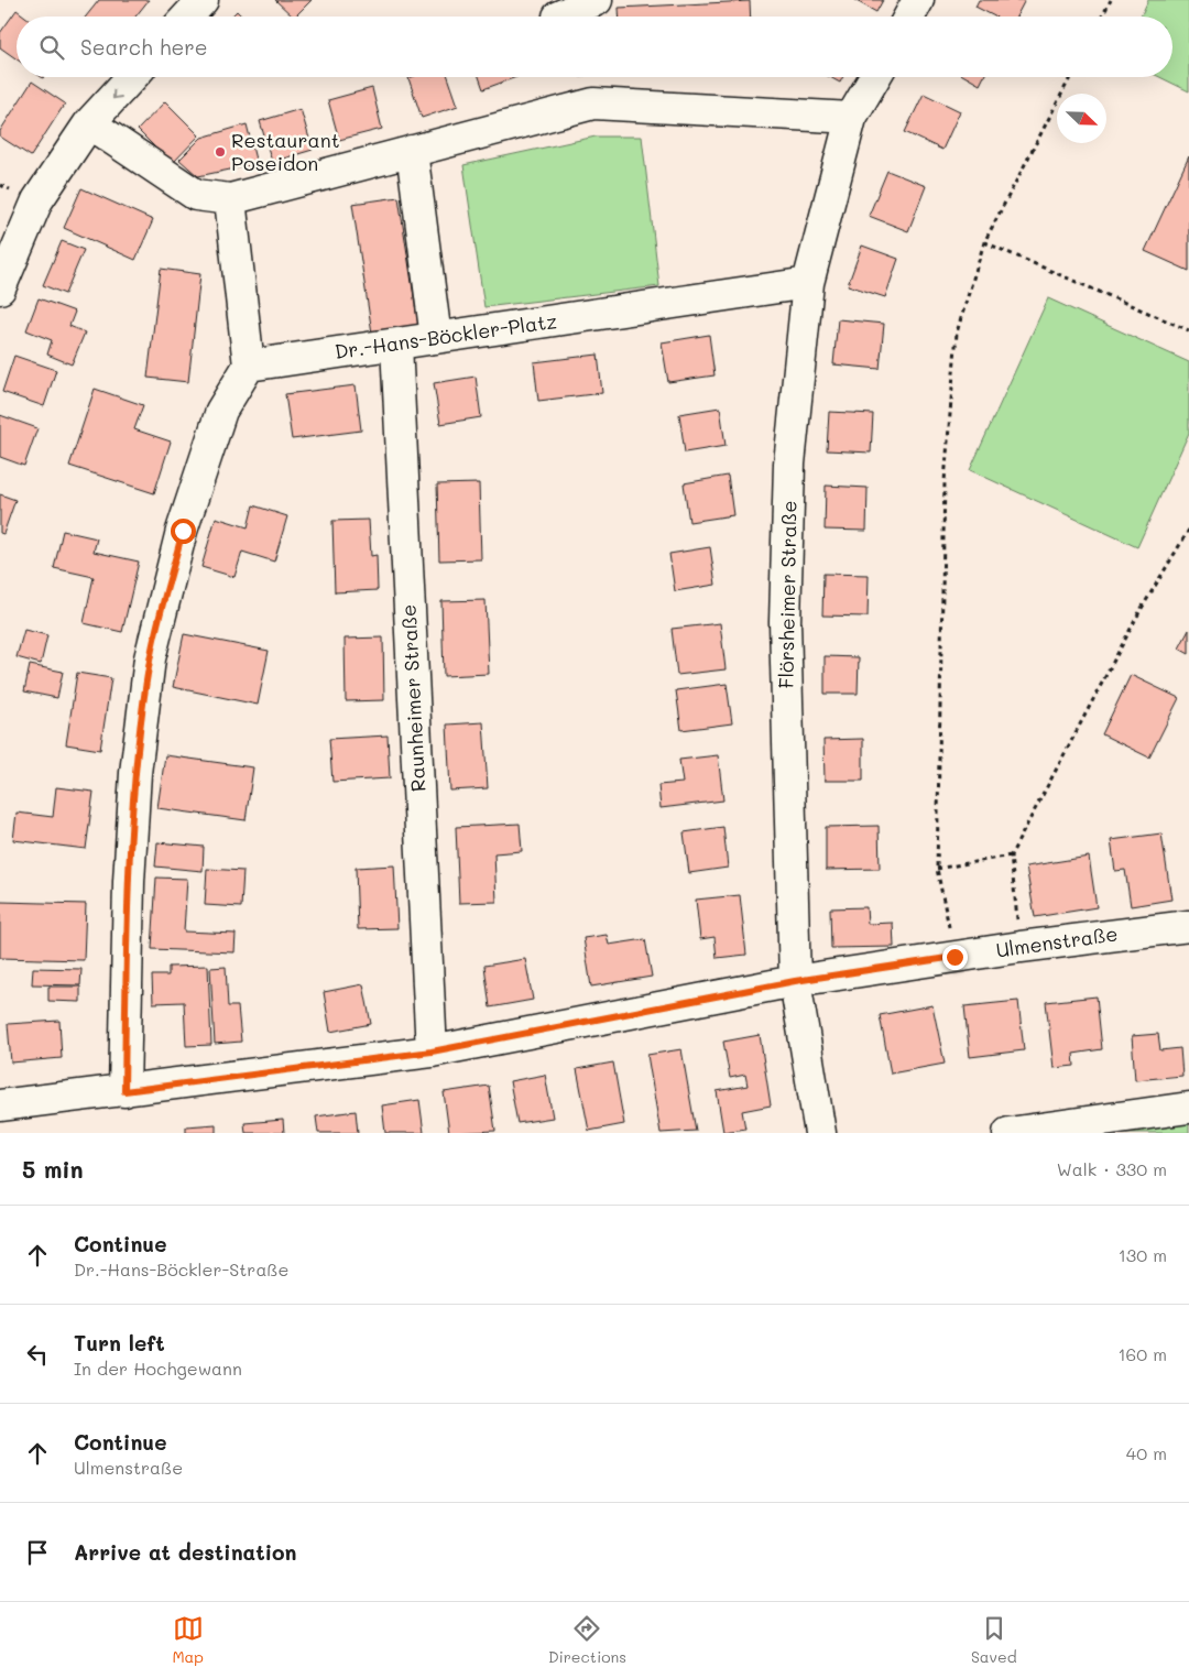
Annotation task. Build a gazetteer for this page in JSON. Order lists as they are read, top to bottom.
{
  "streets": {
    "street": [
      "Dr.-Hans-Böckler-Platz",
      "Flörsheimer Straße",
      "Raunheimer Straße",
      "Ulmenstraße"
    ]
  },
  "crossings": [
    ["Dr.-Hans-Böckler-Platz", "Flörsheimer Straße"],
    ["Dr.-Hans-Böckler-Platz", "Raunheimer Straße"],
    ["Flörsheimer Straße", "Ulmenstraße"],
    ["Raunheimer Straße", "Ulmenstraße"]
  ],
  "places": ["Restaurant Poseidon"],
  "north": "bottom right",
  "page": {
    "search": "Search here",
    "heading": ["5 min", "Walk · 330 m"],
    "list": [
      ["Continue", "Dr.-Hans-Böckler-Straße", "130 m"],
      ["Turn left", "In der Hochgewann", "160 m"],
      ["Continue", "Ulmenstraße", "40 m"],
      "Arrive at destination"
    ],
    "nav": ["Map", "Directions", "Saved"]
  }
}
